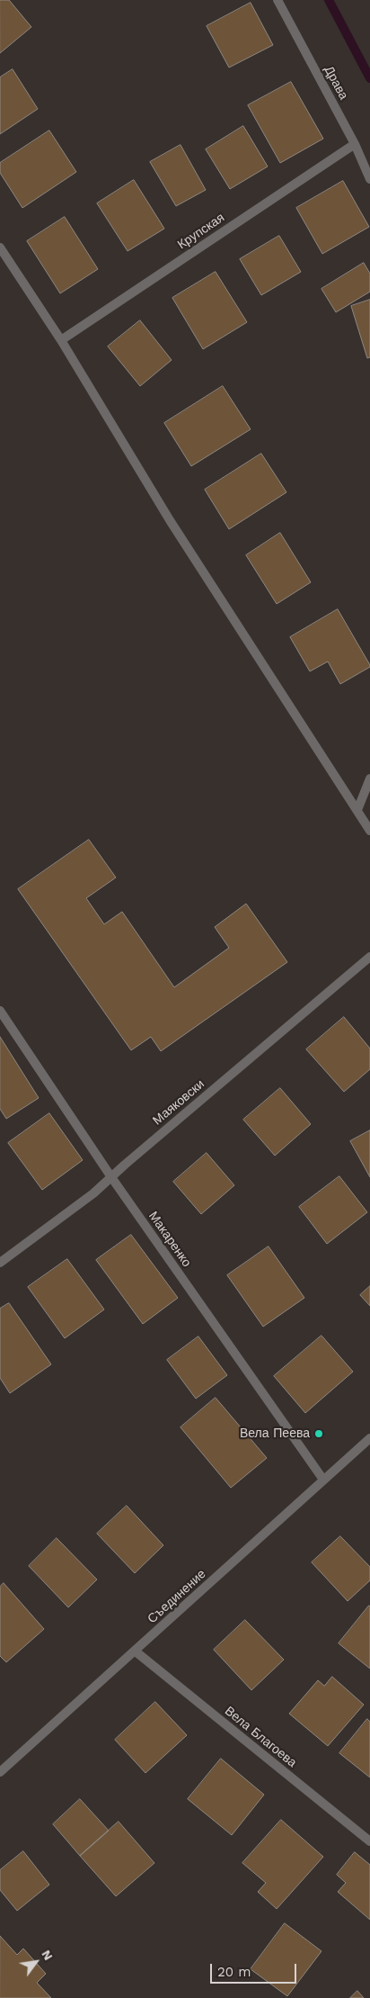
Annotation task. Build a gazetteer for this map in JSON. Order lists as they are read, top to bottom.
{
  "streets": {
    "street": [
      "Драва",
      "Крупская",
      "Маяковски",
      "Макаренко",
      "Съединение",
      "Вела Благоева"
    ]
  },
  "crossings": [
    ["Драва", "Крупская"],
    ["Маяковски", "Макаренко"],
    ["Макаренко", "Съединение"],
    ["Съединение", "Вела Благоева"]
  ],
  "places": ["Вела Пеева"],
  "scale_bar": "20 m",
  "north": "top right"
}
